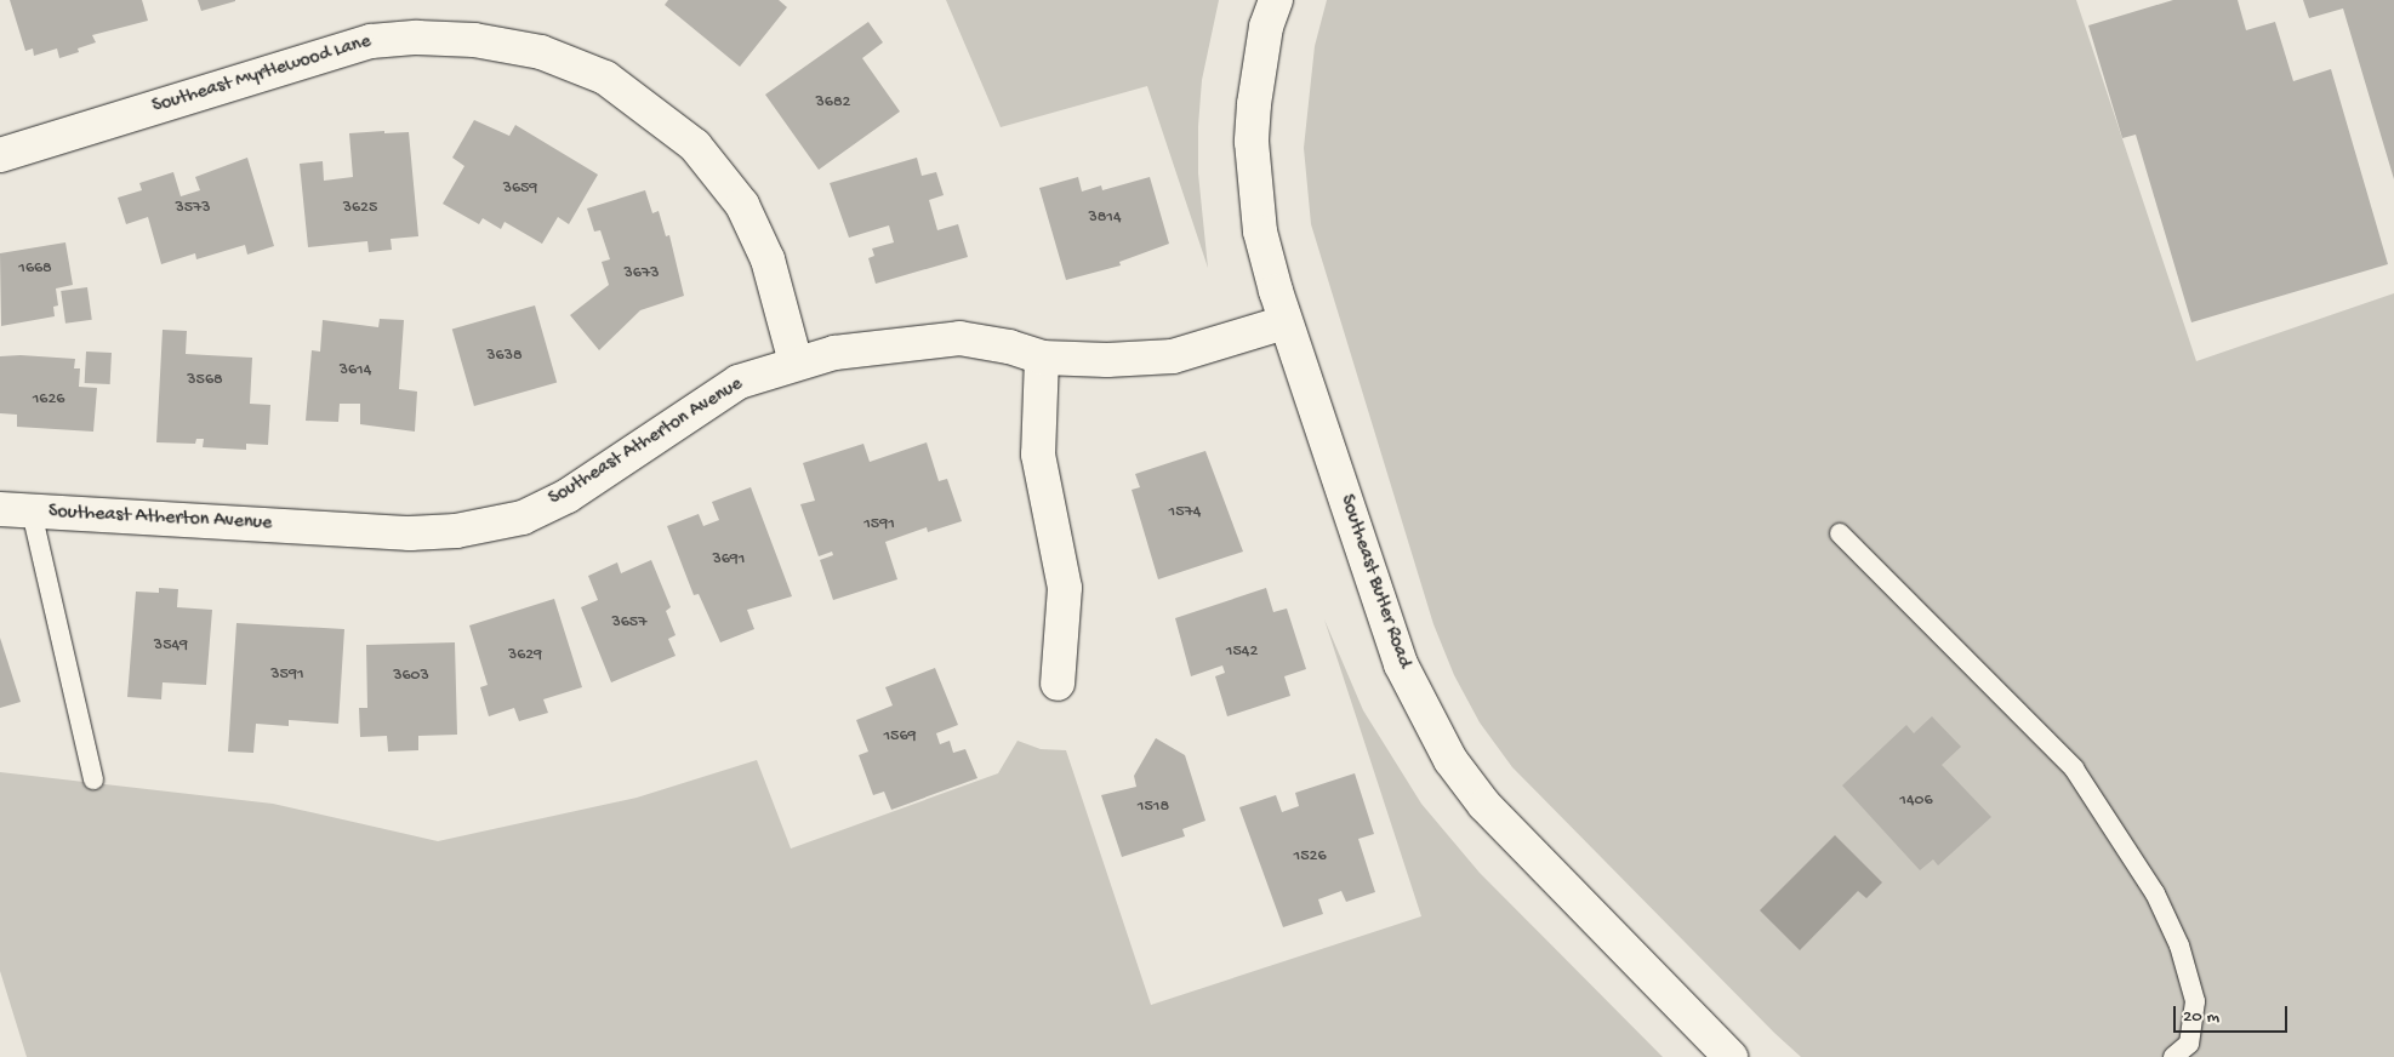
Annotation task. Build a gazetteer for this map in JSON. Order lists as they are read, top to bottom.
{
  "streets": {
    "street": ["Southeast Myrtlewood Lane", "Southeast Atherton Avenue", "Southeast Butler Road"]
  },
  "crossings": [
    ["Southeast Myrtlewood Lane", "Southeast Atherton Avenue"],
    ["Southeast Atherton Avenue", "Southeast Butler Road"]
  ],
  "house_numbers": [
    "3682",
    "3659",
    "3573",
    "3625",
    "3814",
    "1668",
    "3673",
    "3638",
    "3614",
    "3568",
    "1626",
    "1574",
    "1591",
    "3691",
    "3657",
    "3549",
    "1542",
    "3629",
    "3591",
    "3603",
    "1569",
    "1406",
    "1518",
    "1526"
  ],
  "scale_bar": "20 m"
}
